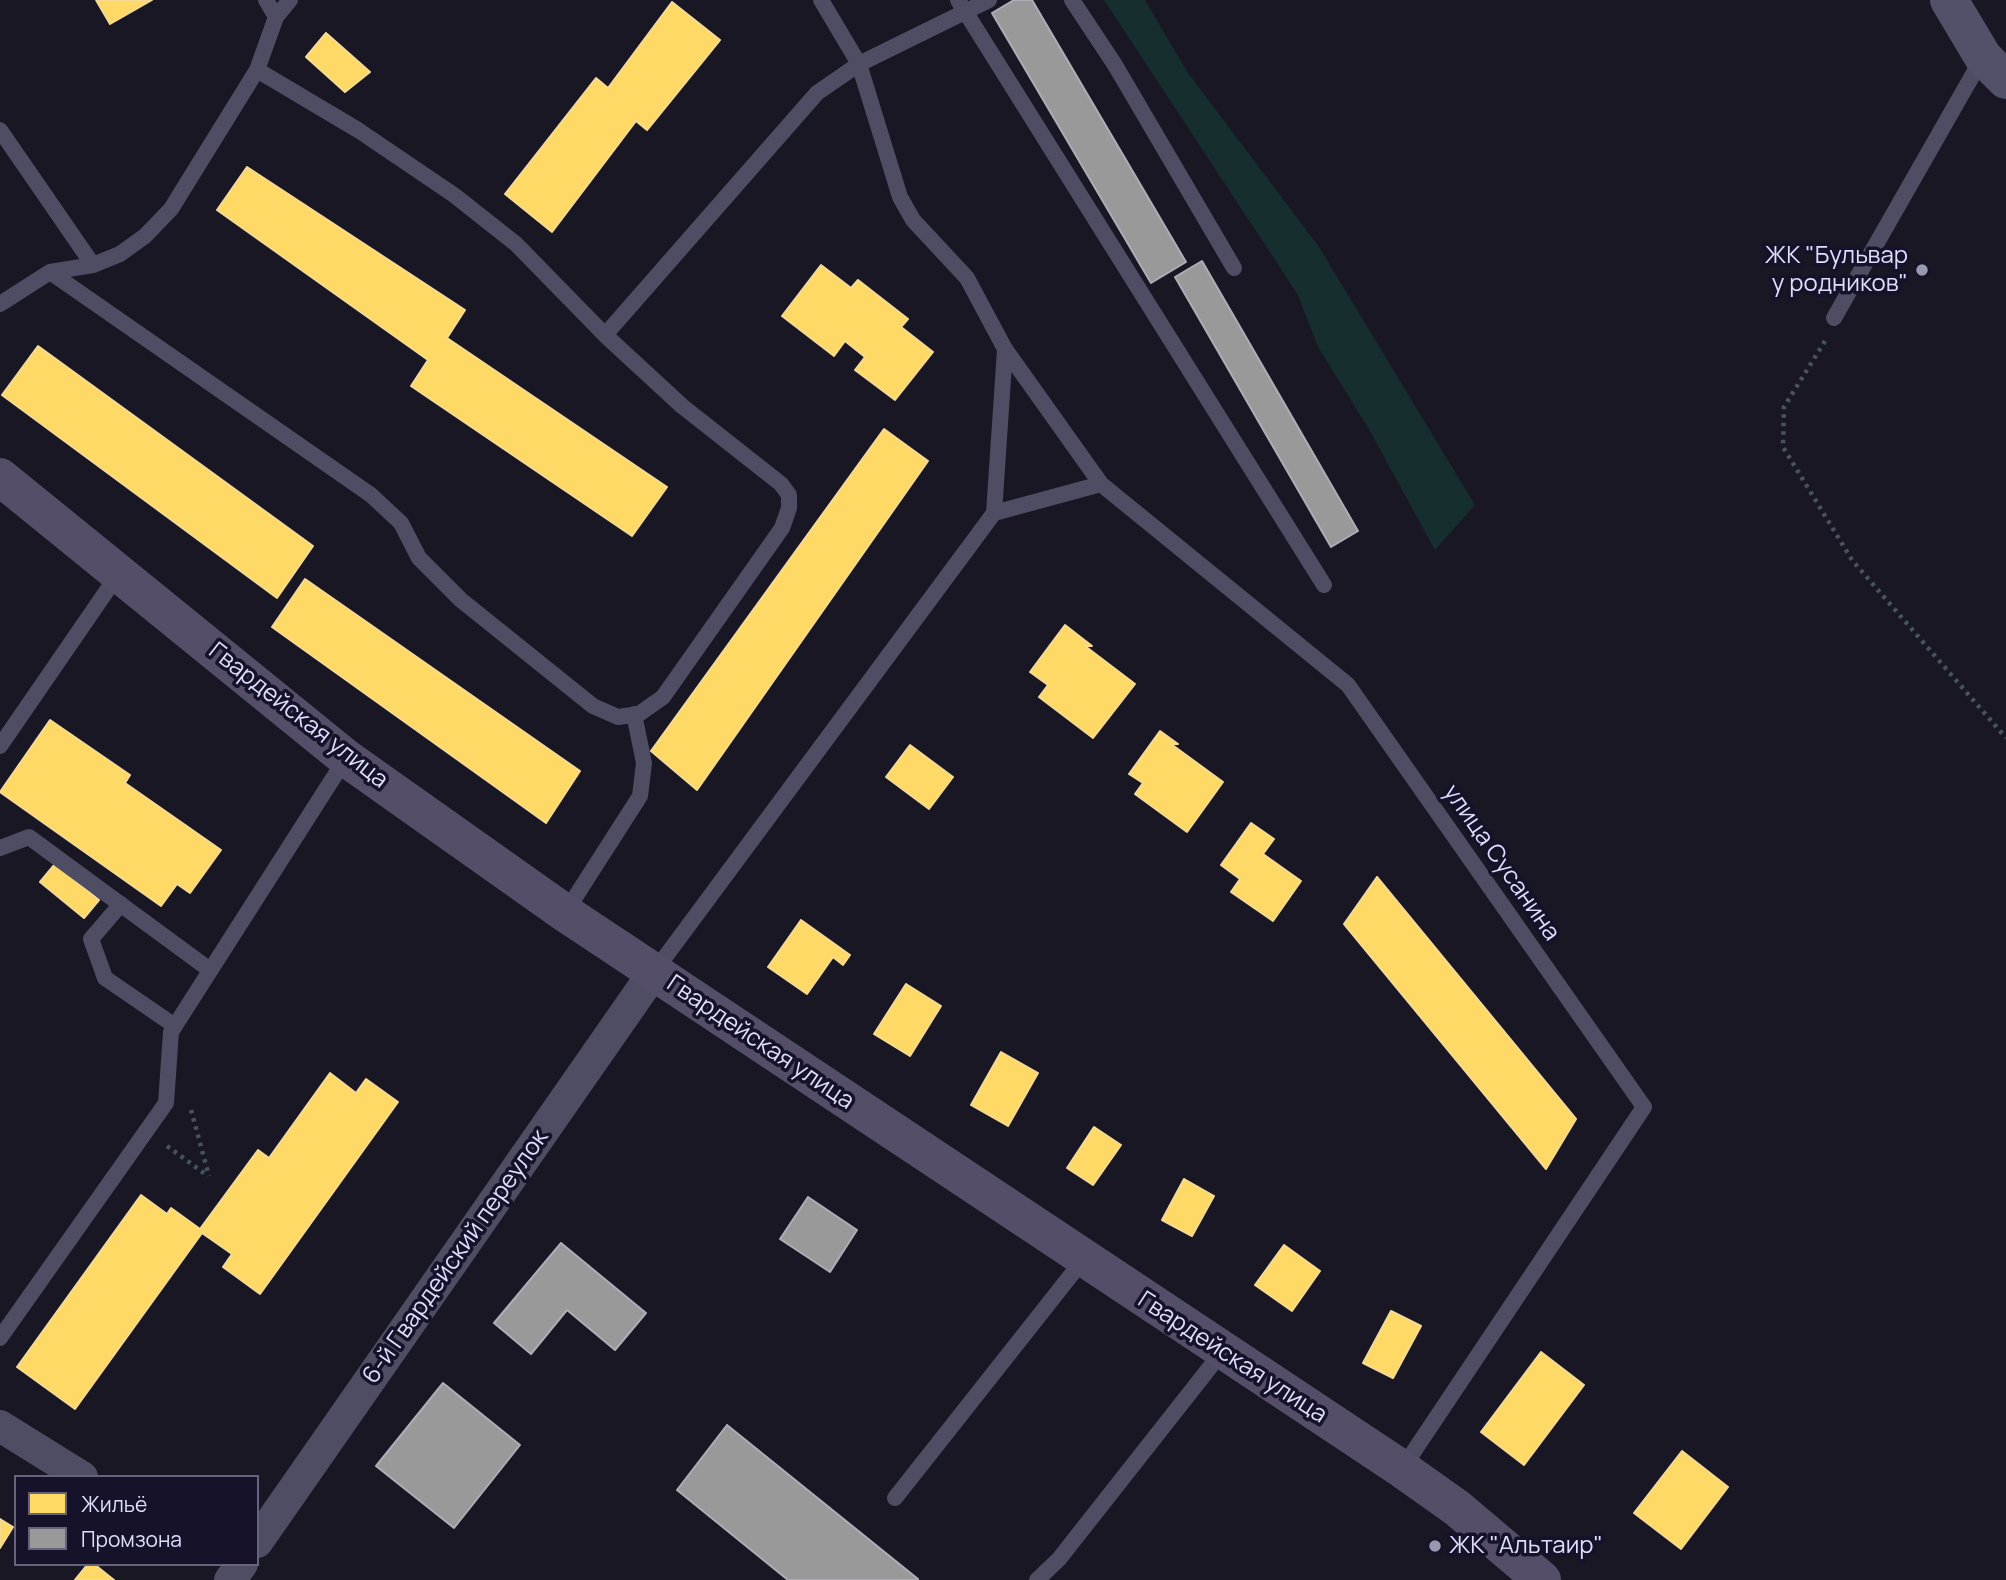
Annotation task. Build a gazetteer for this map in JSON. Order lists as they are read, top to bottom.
{
  "streets": {
    "main road": ["Гвардейская улица"],
    "street": ["6-й Гвардейский переулок"],
    "lane": ["улица Сусанина"]
  },
  "crossings": [
    ["Гвардейская улица", "улица Сусанина"],
    ["Гвардейская улица", "6-й Гвардейский переулок"]
  ],
  "places": ["ЖК \"Бульвар у родников\"", "ЖК \"Альтаир\""],
  "legend": ["Жильё", "Промзона"]
}
